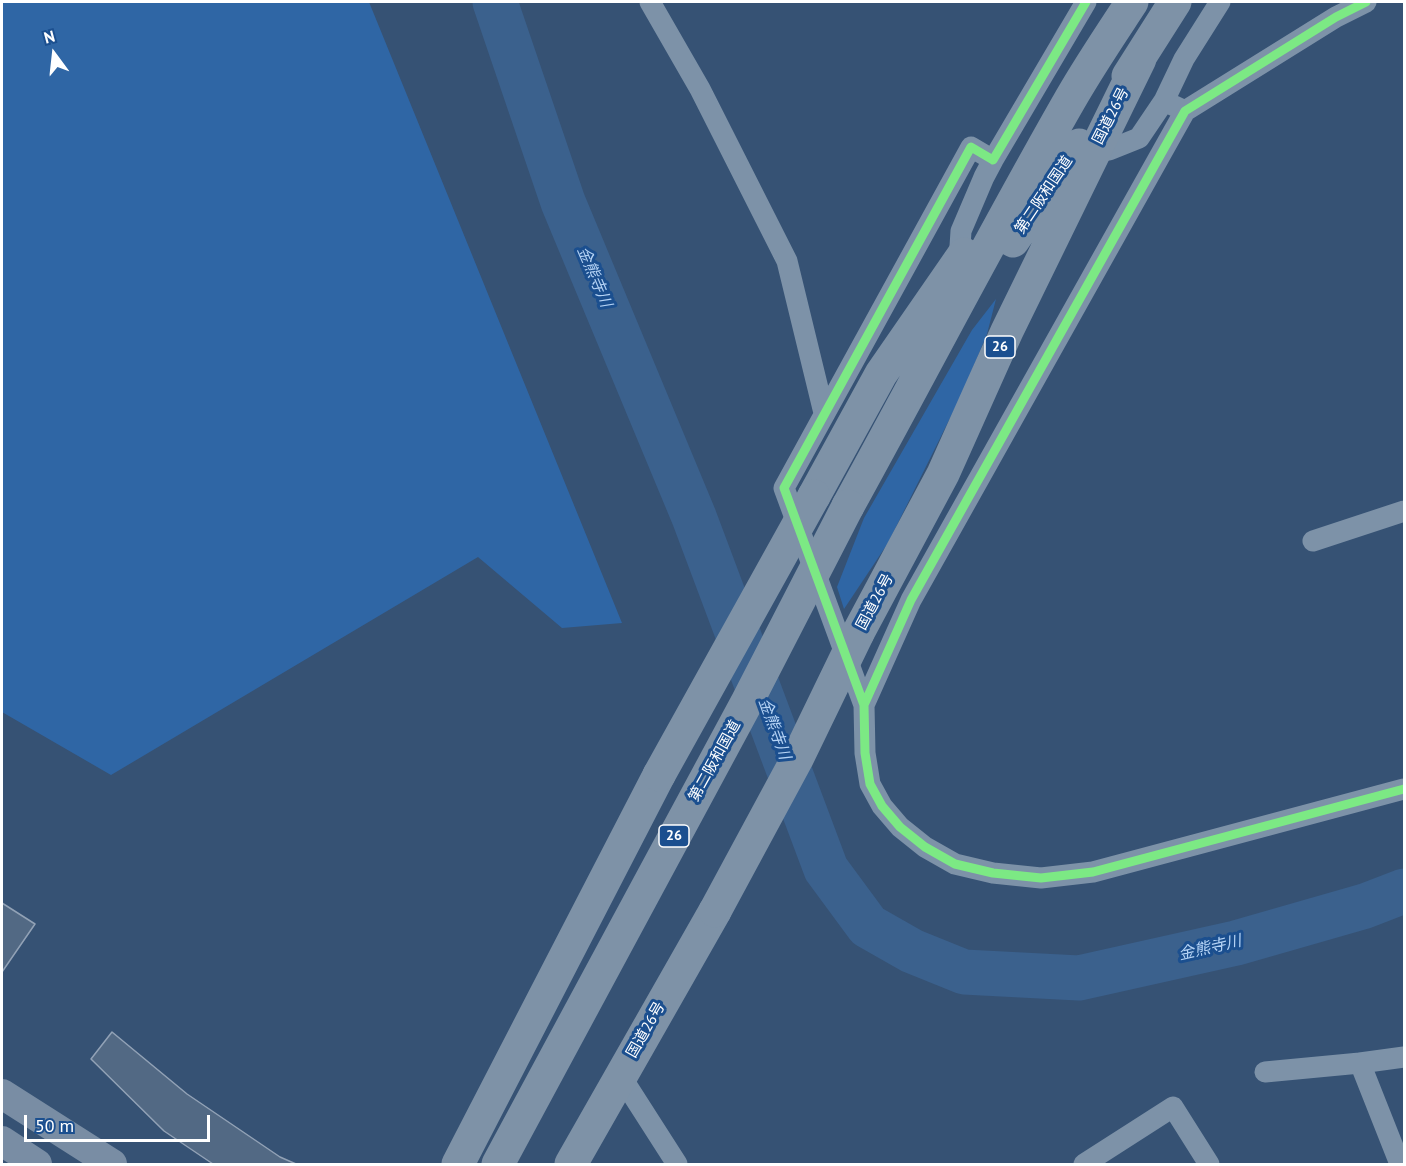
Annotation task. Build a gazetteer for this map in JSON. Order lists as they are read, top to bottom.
{
  "streets": {
    "highway": ["国道26号", "第二阪和国道", "26"]
  },
  "crossings": [
    ["国道26号", "第二阪和国道"],
    ["第二阪和国道", "26"]
  ],
  "water": ["金熊寺川"],
  "scale_bar": "50 m",
  "north": "top"
}
